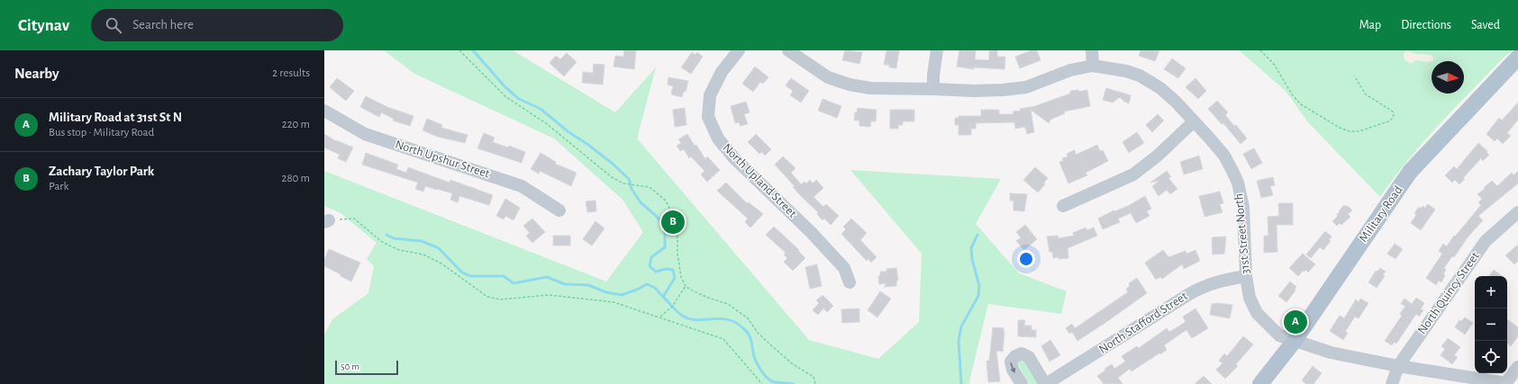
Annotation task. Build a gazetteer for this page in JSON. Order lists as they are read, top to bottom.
{
  "streets": {
    "main road": ["Military Road"],
    "street": [
      "North Upshur Street",
      "North Upland Street",
      "31st Street North",
      "North Quincy Street",
      "North Stafford Street"
    ]
  },
  "crossings": [
    ["Military Road", "31st Street North"],
    ["31st Street North", "North Quincy Street"],
    ["31st Street North", "North Stafford Street"]
  ],
  "scale_bar": "50 m",
  "north": "right",
  "page": {
    "header": "Citynav",
    "search": "Search here",
    "nav": ["Map", "Directions", "Saved"],
    "heading": ["Nearby", "2 results"],
    "list": [
      {
        "mark": "A",
        "name": "Military Road at 31st St N",
        "note": "Bus stop · Military Road",
        "value": "220 m"
      },
      {
        "mark": "B",
        "name": "Zachary Taylor Park",
        "note": "Park",
        "value": "280 m"
      }
    ],
    "pins": ["B", "A"],
    "map_buttons": ["+", "−"],
    "scale": "50 m"
  }
}
